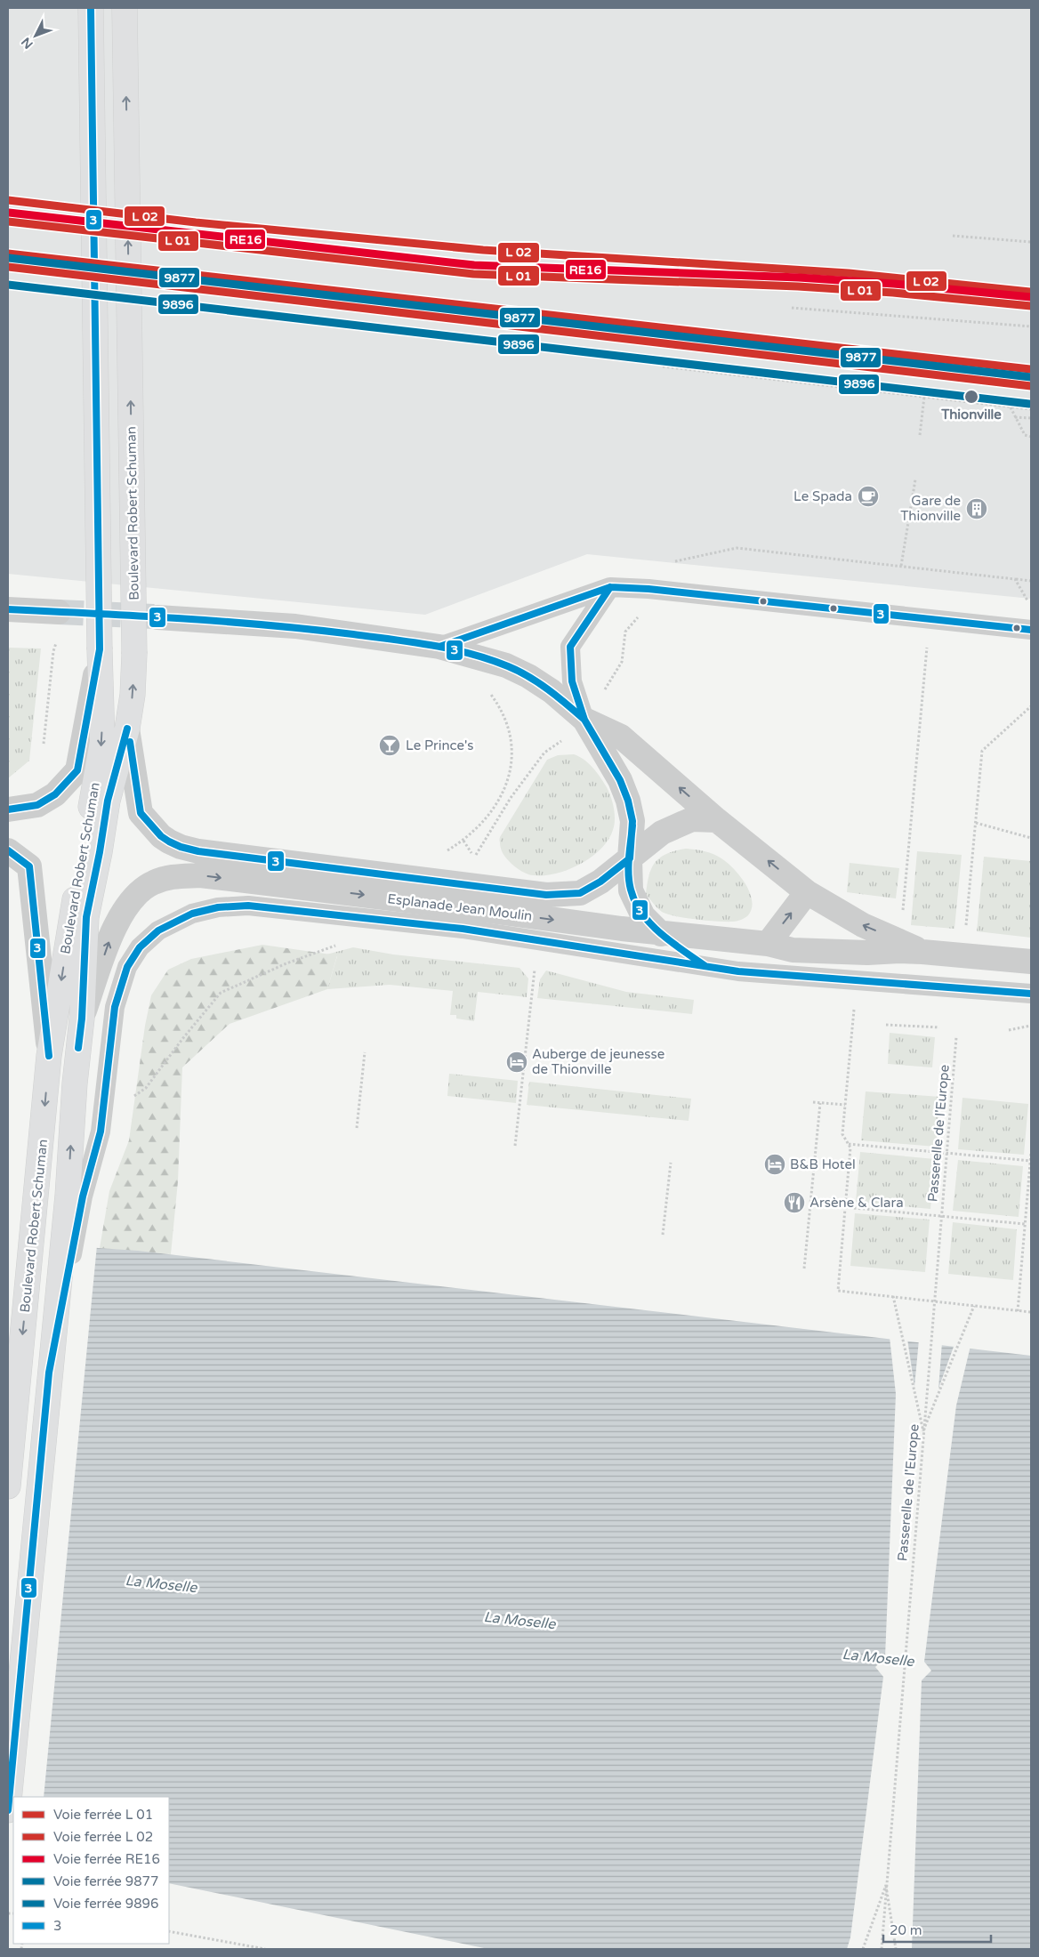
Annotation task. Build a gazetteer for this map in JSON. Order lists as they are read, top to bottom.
{
  "streets": {
    "main road": ["Boulevard Robert Schuman"],
    "street": ["Esplanade Jean Moulin"],
    "path": ["Passerelle de l'Europe"]
  },
  "crossings": [
    ["Boulevard Robert Schuman", "Esplanade Jean Moulin"]
  ],
  "water": ["La Moselle"],
  "places": {
    "other": ["Thionville"],
    "cafe": ["Le Spada"],
    "building": ["Gare de Thionville"],
    "bar": ["Le Prince's"],
    "hotel": ["Auberge de jeunesse de Thionville", "B&B Hotel"],
    "restaurant": ["Arsène & Clara"]
  },
  "lines": [
    "transit line 3",
    "rail line RE16",
    "rail line 9877",
    "rail line 9896"
  ],
  "legend": [
    "Voie ferrée L 01",
    "Voie ferrée L 02",
    "Voie ferrée RE16",
    "Voie ferrée 9877",
    "Voie ferrée 9896",
    "3"
  ],
  "scale_bar": "20 m",
  "north": "bottom left"
}
